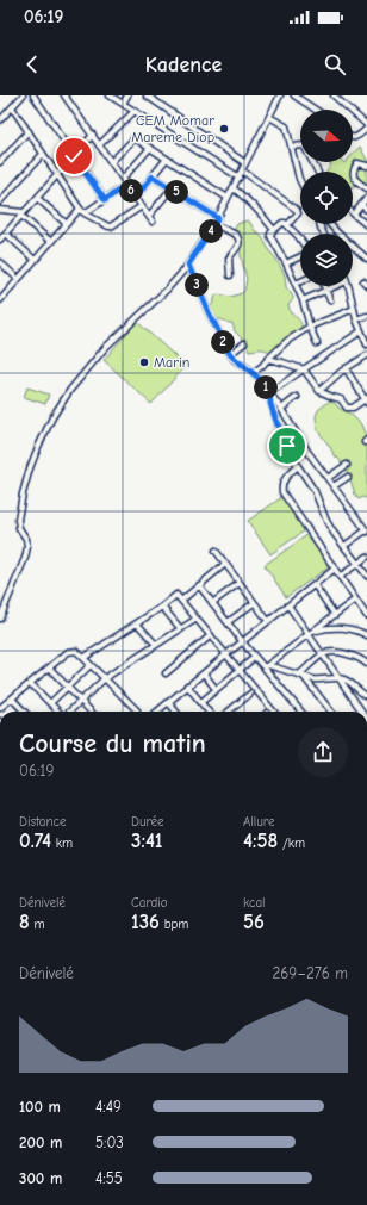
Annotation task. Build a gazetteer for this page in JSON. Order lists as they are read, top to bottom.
{
  "places": ["CEM Momar Mareme Diop", "Marin"],
  "north": "right",
  "page": {
    "status": "06:19",
    "header": "Kadence",
    "pins": [
      "6",
      "5",
      "4",
      "3",
      "2",
      "1"
    ],
    "heading": ["Course du matin", "06:19"],
    "stats": [
      ["Distance", "0.74 km"],
      ["Durée", "3:41"],
      ["Allure", "4:58 /km"],
      ["Dénivelé", "8 m"],
      ["Cardio", "136 bpm"],
      ["kcal", "56"]
    ],
    "chart": ["Dénivelé", "269–276 m"],
    "list": [
      {
        "name": "100 m",
        "note": "4:49"
      },
      {
        "name": "200 m",
        "note": "5:03"
      },
      {
        "name": "300 m",
        "note": "4:55"
      }
    ]
  }
}
